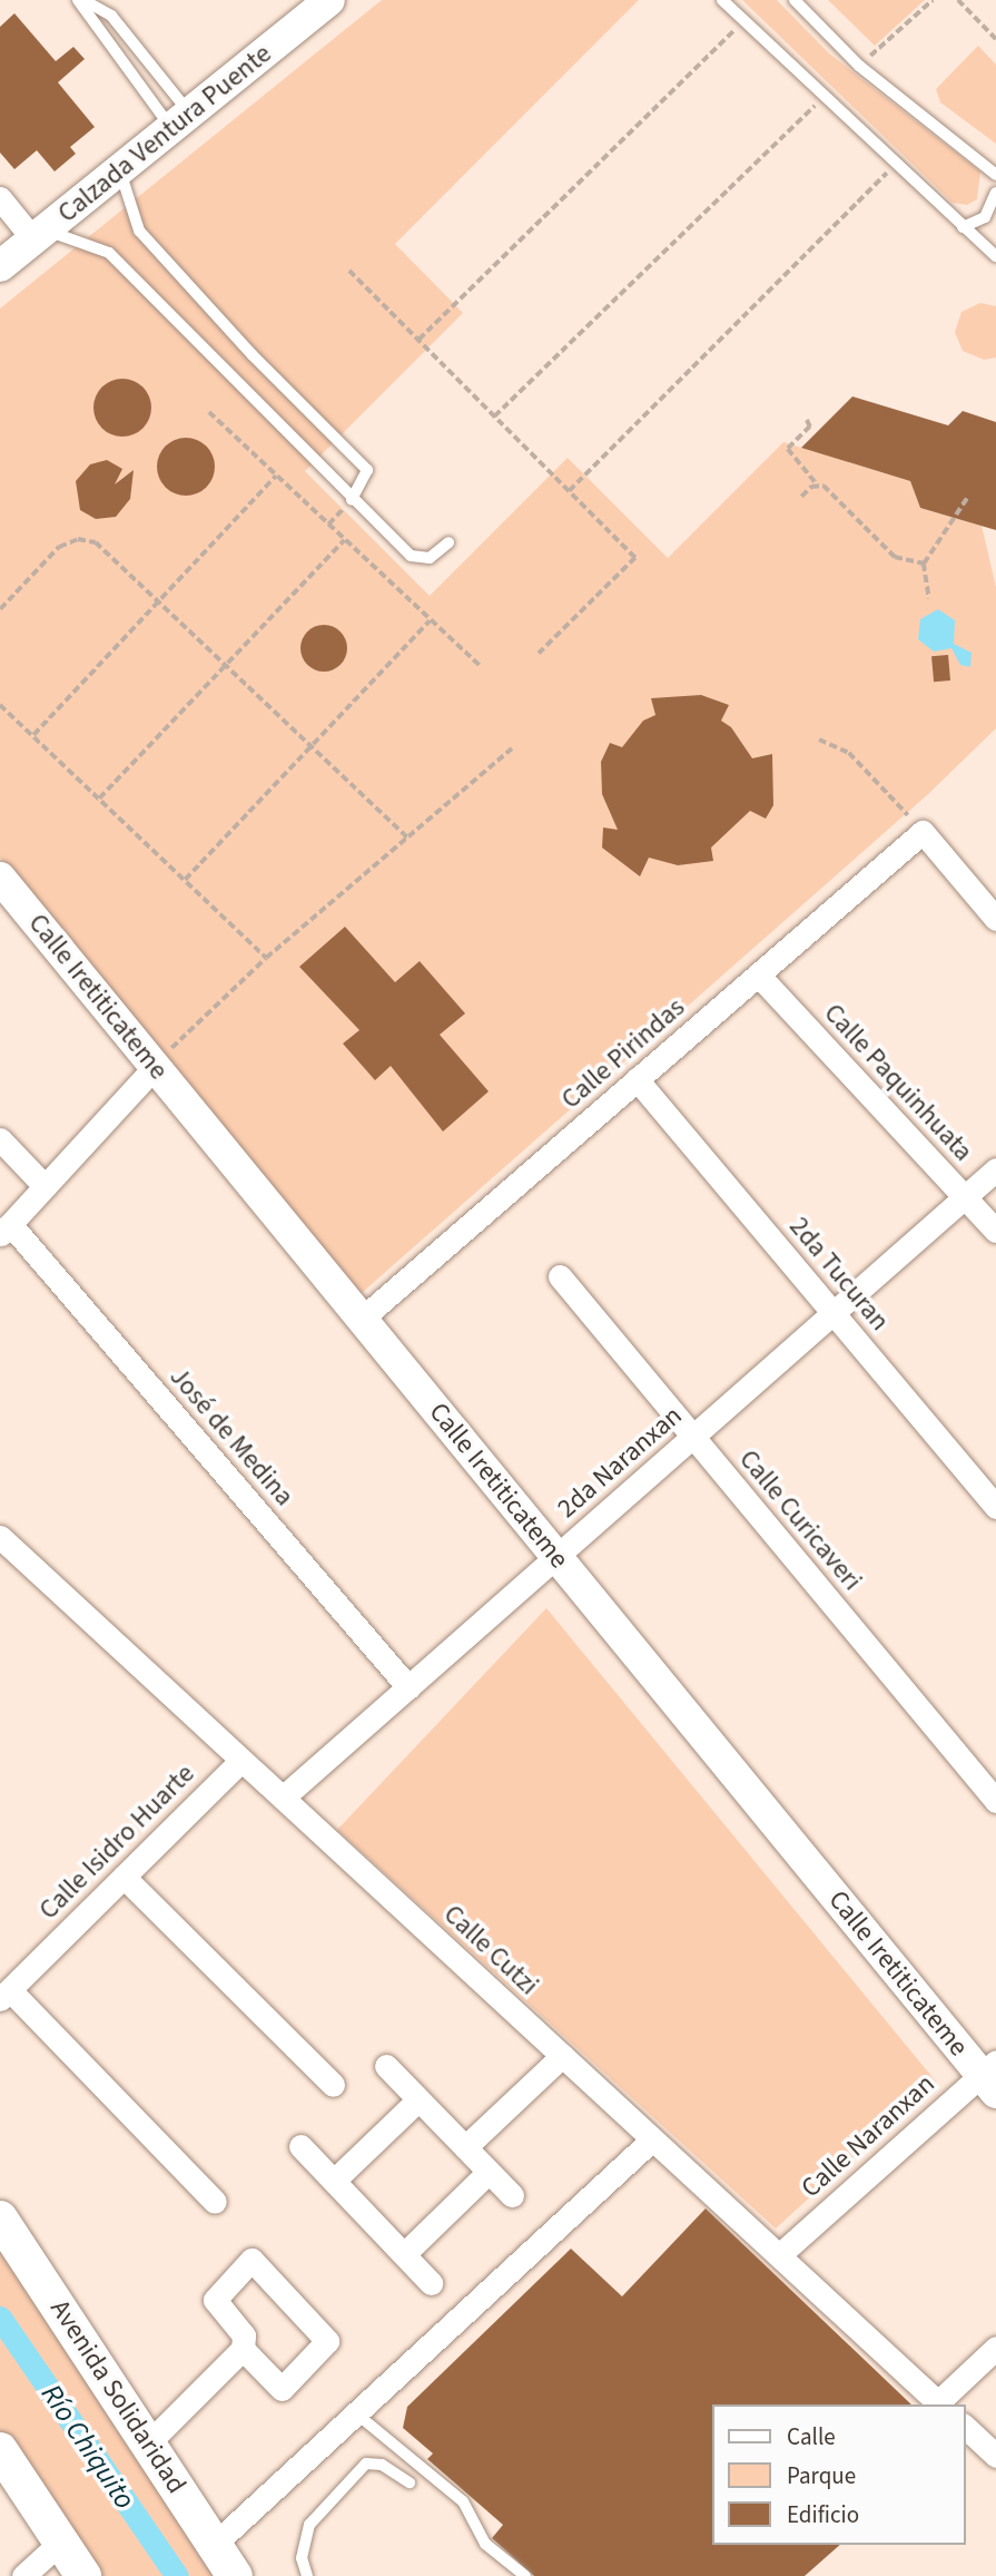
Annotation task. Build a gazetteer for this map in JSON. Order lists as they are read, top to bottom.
{
  "streets": {
    "main road": ["Avenida Solidaridad"],
    "street": [
      "Calzada Ventura Puente",
      "Calle Iretiticateme",
      "Calle Pirindas",
      "Calle Paquinhuata",
      "2da Tucuran",
      "José de Medina",
      "2da Naranxan",
      "Calle Curicaveri",
      "Calle Isidro Huarte",
      "Calle Cutzi",
      "Calle Naranxan"
    ]
  },
  "crossings": [
    ["Calle Iretiticateme", "Calle Pirindas"],
    ["Calle Iretiticateme", "2da Naranxan"],
    ["Calle Iretiticateme", "Calle Naranxan"],
    ["Calle Pirindas", "Calle Paquinhuata"],
    ["Calle Pirindas", "2da Tucuran"],
    ["Calle Paquinhuata", "2da Naranxan"],
    ["2da Tucuran", "2da Naranxan"],
    ["José de Medina", "2da Naranxan"],
    ["2da Naranxan", "Calle Curicaveri"],
    ["2da Naranxan", "Calle Cutzi"],
    ["Calle Isidro Huarte", "Calle Cutzi"],
    ["Calle Cutzi", "Calle Naranxan"]
  ],
  "water": ["Río Chiquito"],
  "legend": ["Calle", "Parque", "Edificio"]
}
